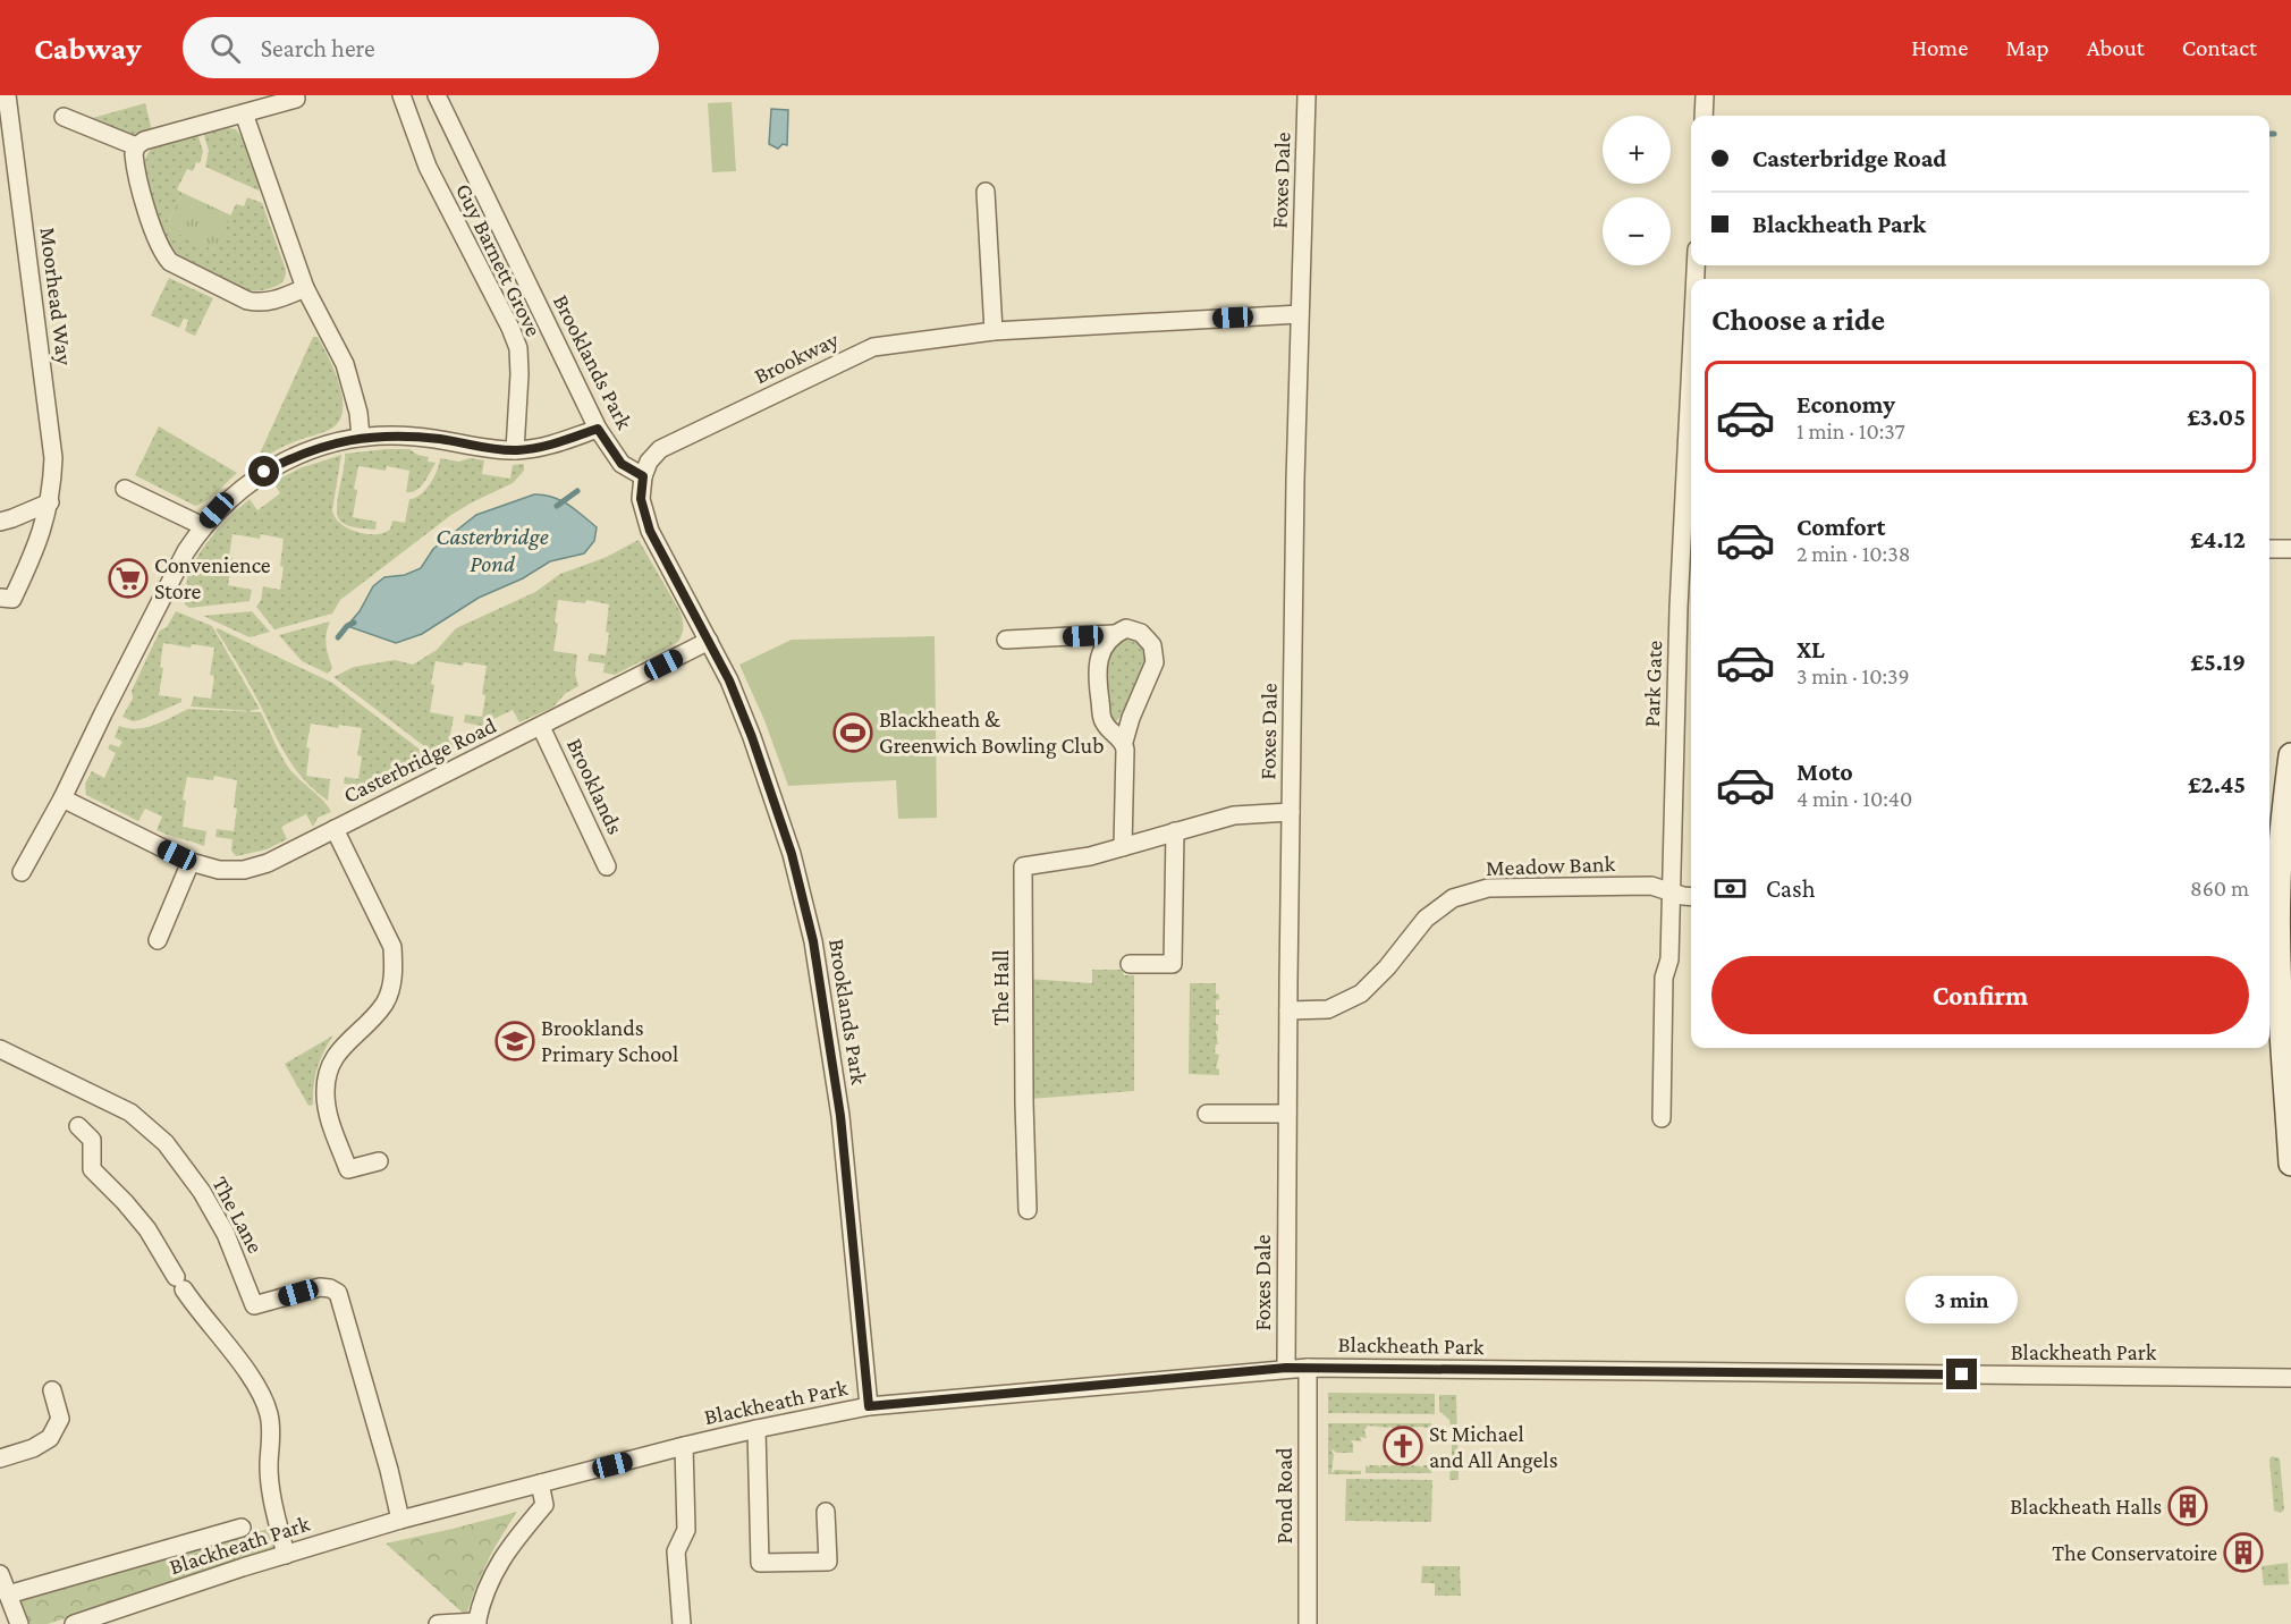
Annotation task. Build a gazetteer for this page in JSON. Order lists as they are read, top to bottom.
{
  "streets": {
    "street": [
      "Foxes Dale",
      "Guy Barnett Grove",
      "Moorhead Way",
      "Brookway",
      "Brooklands Park",
      "Park Gate",
      "Casterbridge Road",
      "Brooklands",
      "Meadow Bank",
      "The Hall",
      "The Lane",
      "Blackheath Park",
      "Pond Road"
    ]
  },
  "crossings": [
    ["Foxes Dale", "Brookway"],
    ["Foxes Dale", "Meadow Bank"],
    ["Foxes Dale", "The Hall"],
    ["Foxes Dale", "Blackheath Park"],
    ["Brookway", "Brooklands Park"],
    ["Brooklands Park", "Casterbridge Road"],
    ["Brooklands Park", "Blackheath Park"],
    ["Park Gate", "Meadow Bank"],
    ["Casterbridge Road", "Brooklands"],
    ["The Lane", "Blackheath Park"],
    ["Blackheath Park", "Pond Road"]
  ],
  "water": ["Casterbridge Pond"],
  "places": {
    "supermarket": ["Convenience Store"],
    "sports": ["Blackheath & Greenwich Bowling Club"],
    "school or university": ["Brooklands Primary School"],
    "church": ["St Michael and All Angels"],
    "building": ["Blackheath Halls", "The Conservatoire"]
  },
  "page": {
    "header": "Cabway",
    "search": "Search here",
    "nav": [
      "Home",
      "Map",
      "About",
      "Contact"
    ],
    "map_buttons": ["+", "−"],
    "banner": ["Casterbridge Road", "Blackheath Park"],
    "heading": "Choose a ride",
    "list": [
      {
        "name": "Economy",
        "note": "1 min · 10:37",
        "value": "£3.05"
      },
      {
        "name": "Comfort",
        "note": "2 min · 10:38",
        "value": "£4.12"
      },
      {
        "name": "XL",
        "note": "3 min · 10:39",
        "value": "£5.19"
      },
      {
        "name": "Moto",
        "note": "4 min · 10:40",
        "value": "£2.45"
      }
    ],
    "pay": ["Cash", "860 m"],
    "buttons": "Confirm",
    "bubble": "3 min"
  }
}
